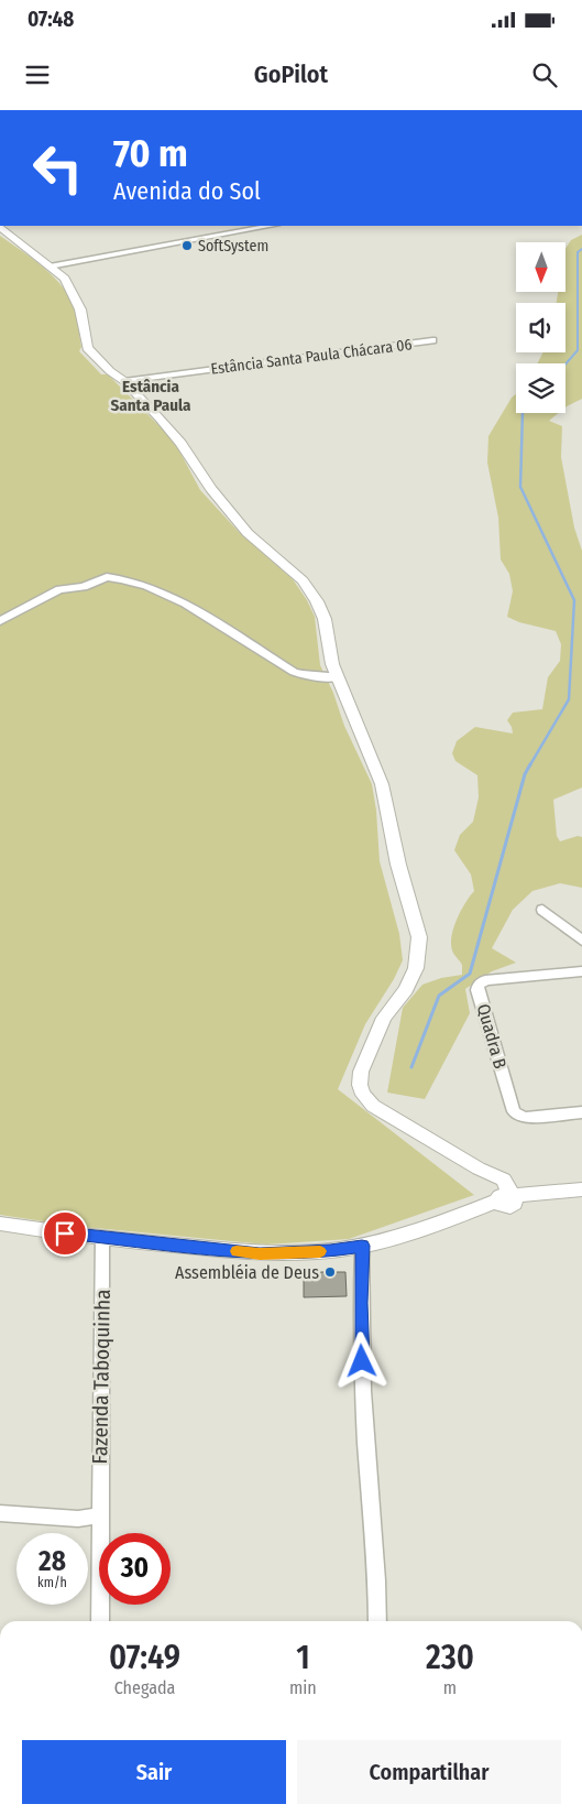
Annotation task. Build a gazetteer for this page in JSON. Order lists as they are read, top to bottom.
{
  "streets": {
    "street": ["Estância Santa Paula Chácara 06", "Quadra B", "Fazenda Taboquinha"]
  },
  "districts": ["Estância Santa Paula"],
  "places": ["SoftSystem", "Assembléia de Deus"],
  "north": "bottom",
  "page": {
    "status": "07:48",
    "header": "GoPilot",
    "turn": ["70 m", "Avenida do Sol"],
    "speed": "28 km/h",
    "limit": "30",
    "eta": [
      "07:49",
      "Chegada",
      "1",
      "min",
      "230",
      "m"
    ],
    "buttons": ["Sair", "Compartilhar"]
  }
}
